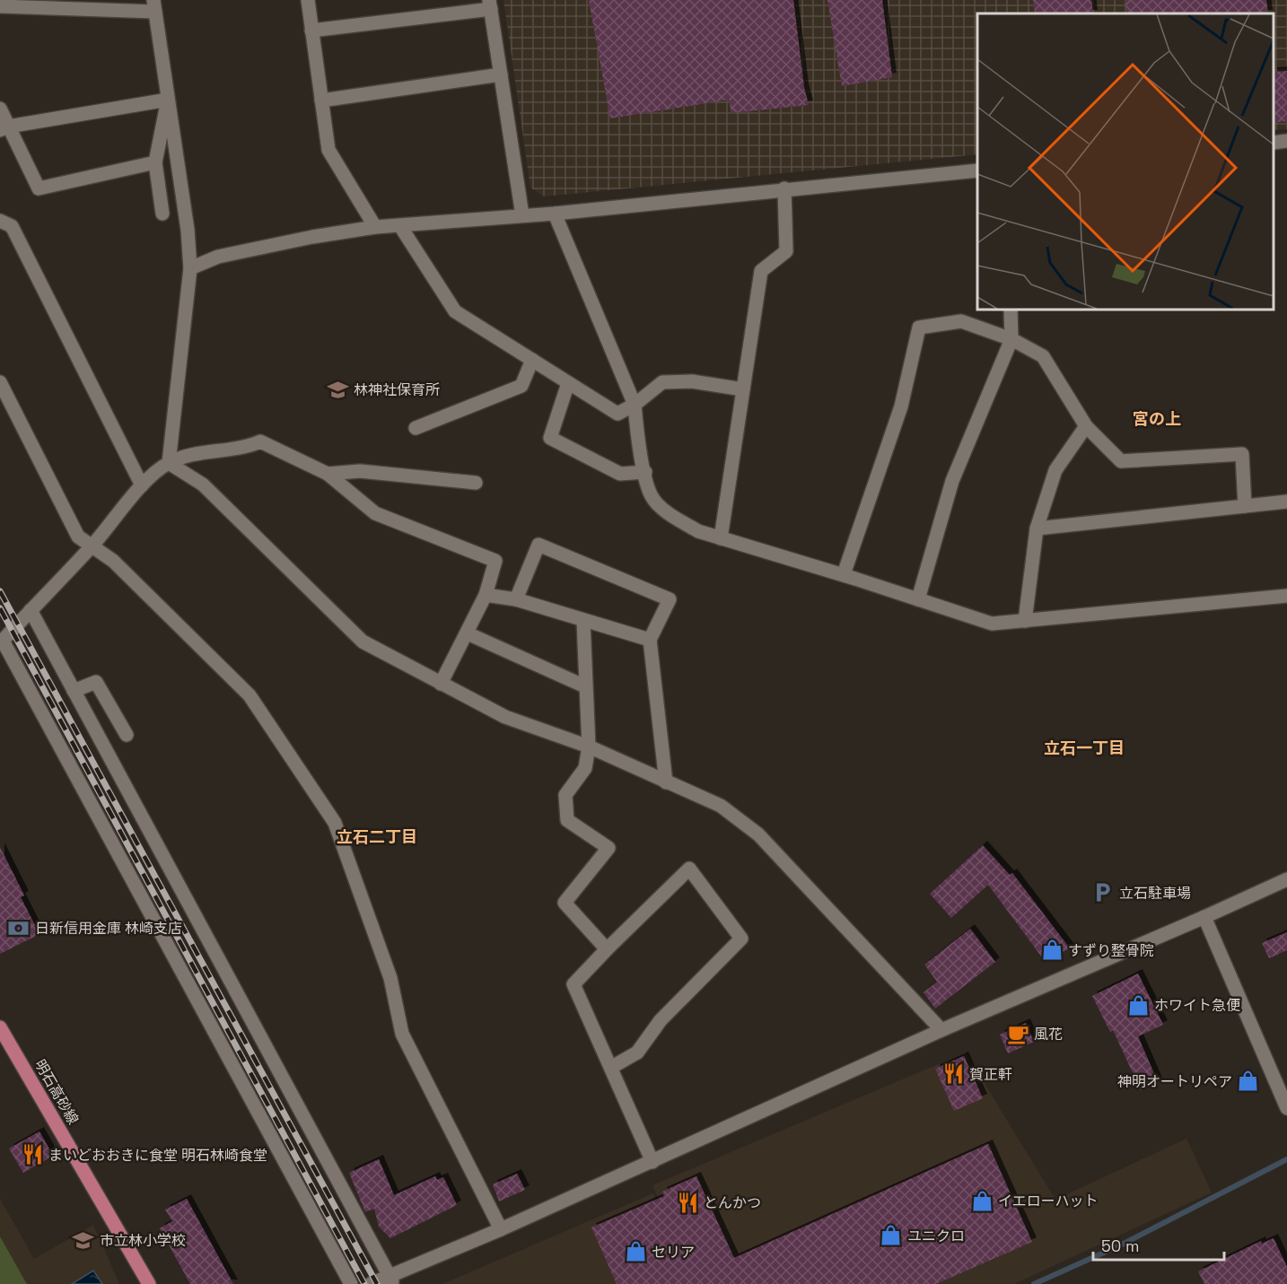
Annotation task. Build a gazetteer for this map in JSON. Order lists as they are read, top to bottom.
{
  "streets": {
    "main road": ["明石高砂線"]
  },
  "districts": ["宮の上", "立石一丁目", "立石二丁目"],
  "places": {
    "school or university": ["林神社保育所", "市立林小学校"],
    "parking": ["立石駐車場"],
    "bank": ["日新信用金庫 林崎支店"],
    "shop": [
      "すずり整骨院",
      "ホワイト急便",
      "神明オートリペア",
      "イエローハット",
      "ユニクロ",
      "セリア"
    ],
    "cafe": ["風花"],
    "restaurant": ["賀正軒", "まいどおおきに食堂 明石林崎食堂", "とんかつ"]
  },
  "scale_bar": "50 m"
}
